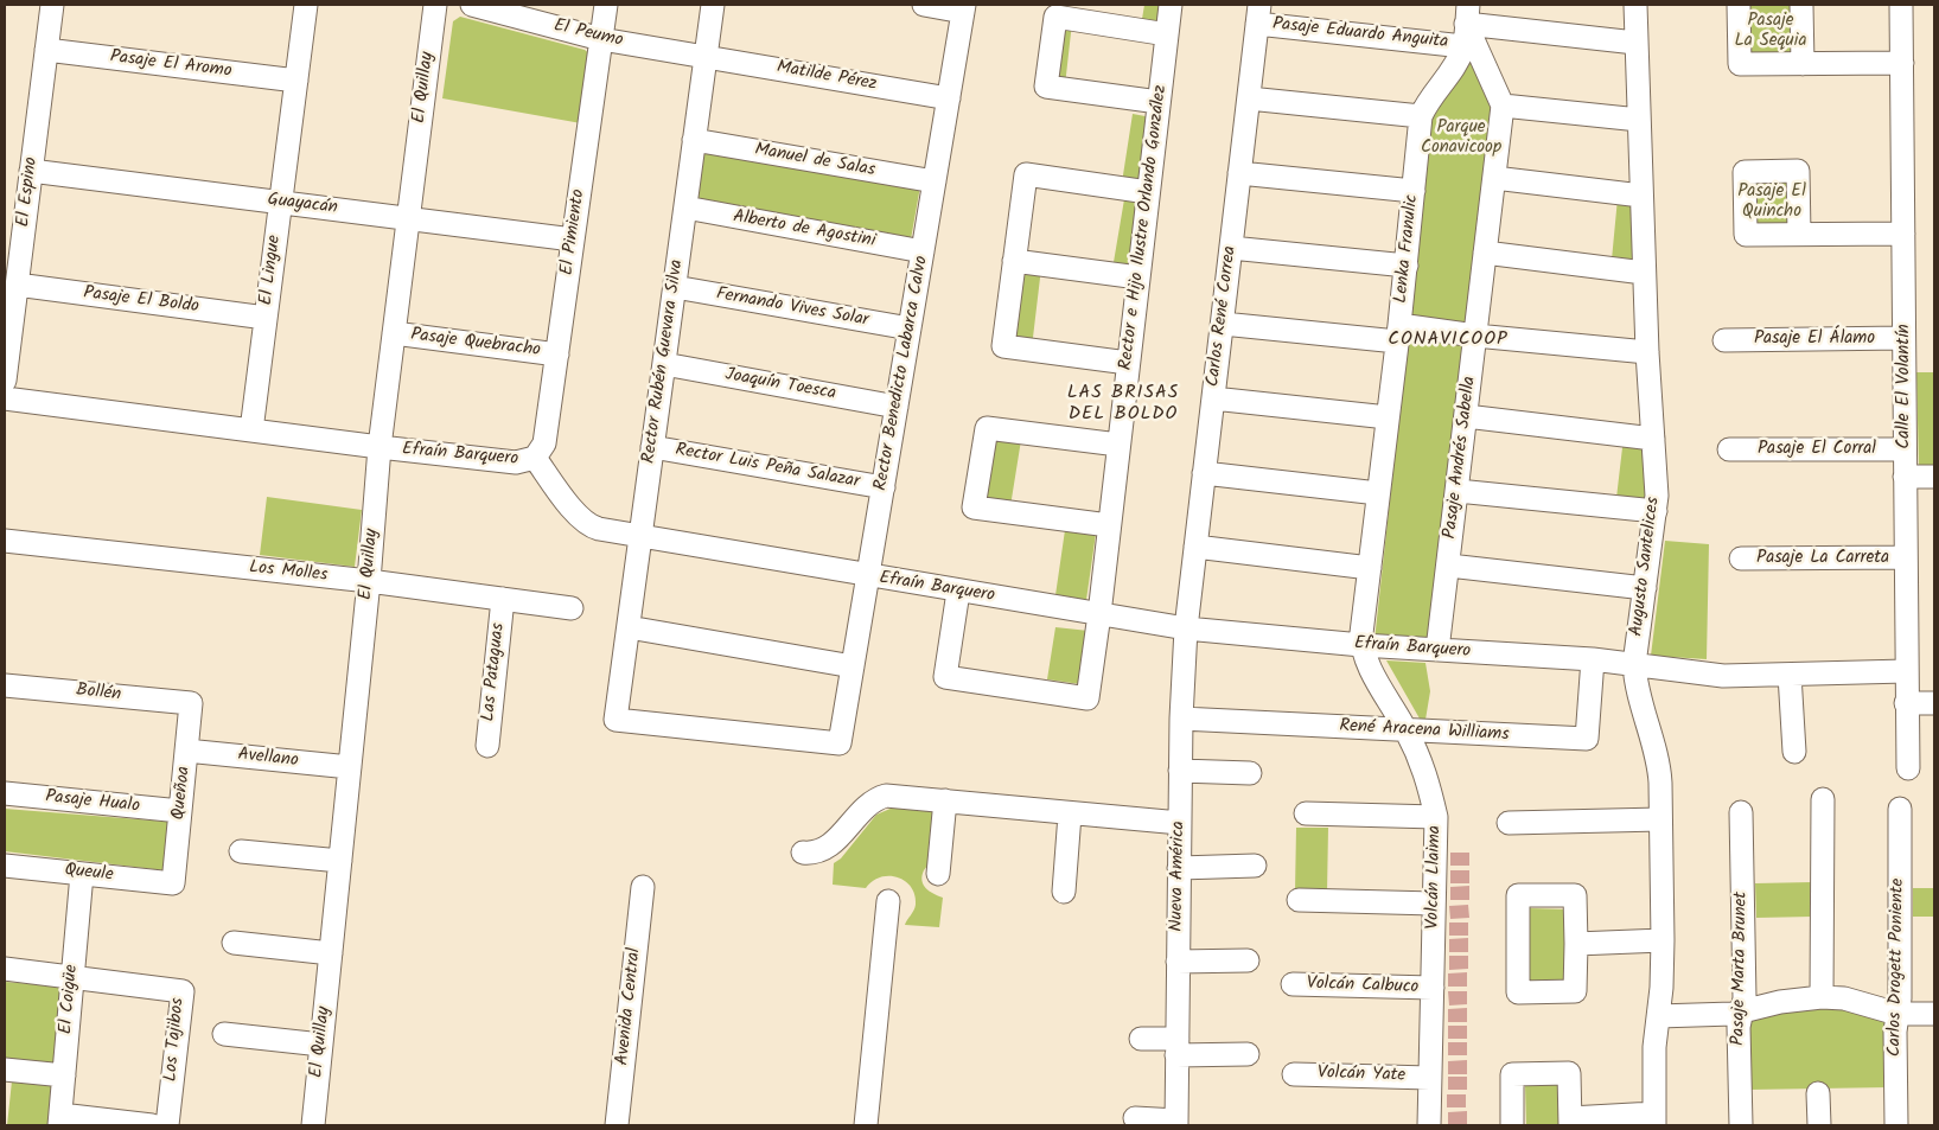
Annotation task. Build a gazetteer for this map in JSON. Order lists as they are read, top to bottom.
{
  "streets": {
    "street": [
      "El Peumo",
      "Pasaje Eduardo Anguita",
      "Pasaje El Aromo",
      "Matilde Pérez",
      "El Quillay",
      "Manuel de Salas",
      "El Espino",
      "Guayacán",
      "Rector e Hijo Ilustre Orlando González",
      "Alberto de Agostini",
      "El Pimiento",
      "Lenka Franulic",
      "El Lingue",
      "Pasaje El Boldo",
      "Fernando Vives Solar",
      "Carlos René Correa",
      "Pasaje El Álamo",
      "Pasaje Quebracho",
      "Rector Rubén Guevara Silva",
      "Rector Benedicto Labarca Calvo",
      "Joaquín Toesca",
      "Calle El Volantín",
      "Pasaje El Corral",
      "Efraín Barquero",
      "Pasaje Andrés Sabella",
      "Rector Luis Peña Salazar",
      "Pasaje La Carreta",
      "Augusto Santelices",
      "Los Molles",
      "Las Pataguas",
      "Bollén",
      "René Aracena Williams",
      "Avellano",
      "Queñoa",
      "Pasaje Hualo",
      "Queule",
      "Nueva América",
      "Volcán Llaima",
      "Carlos Drogett Poniente",
      "Pasaje Marta Brunet",
      "Volcán Calbuco",
      "El Coigüe",
      "Avenida Central",
      "Los Tajibos",
      "Volcán Yate"
    ]
  },
  "crossings": [
    ["El Peumo", "Matilde Pérez"],
    ["El Peumo", "El Pimiento"],
    ["El Peumo", "Rector Rubén Guevara Silva"],
    ["Pasaje Eduardo Anguita", "Lenka Franulic"],
    ["Pasaje Eduardo Anguita", "Carlos René Correa"],
    ["Pasaje Eduardo Anguita", "Augusto Santelices"],
    ["Pasaje El Aromo", "El Espino"],
    ["Pasaje El Aromo", "El Lingue"],
    ["Matilde Pérez", "Rector Rubén Guevara Silva"],
    ["Matilde Pérez", "Rector Benedicto Labarca Calvo"],
    ["El Quillay", "Guayacán"],
    ["El Quillay", "Pasaje Quebracho"],
    ["El Quillay", "Efraín Barquero"],
    ["El Quillay", "Los Molles"],
    ["El Quillay", "Avellano"],
    ["Manuel de Salas", "Rector Rubén Guevara Silva"],
    ["Manuel de Salas", "Rector Benedicto Labarca Calvo"],
    ["El Espino", "Guayacán"],
    ["El Espino", "Pasaje El Boldo"],
    ["Guayacán", "El Pimiento"],
    ["Guayacán", "El Lingue"],
    ["Rector e Hijo Ilustre Orlando González", "Efraín Barquero"],
    ["Alberto de Agostini", "Rector Rubén Guevara Silva"],
    ["Alberto de Agostini", "Rector Benedicto Labarca Calvo"],
    ["El Pimiento", "Pasaje Quebracho"],
    ["El Pimiento", "Efraín Barquero"],
    ["Lenka Franulic", "Efraín Barquero"],
    ["Lenka Franulic", "Volcán Llaima"],
    ["El Lingue", "Pasaje El Boldo"],
    ["El Lingue", "Efraín Barquero"],
    ["Fernando Vives Solar", "Rector Rubén Guevara Silva"],
    ["Fernando Vives Solar", "Rector Benedicto Labarca Calvo"],
    ["Carlos René Correa", "Efraín Barquero"],
    ["Carlos René Correa", "Nueva América"],
    ["Pasaje El Álamo", "Calle El Volantín"],
    ["Rector Rubén Guevara Silva", "Rector Benedicto Labarca Calvo"],
    ["Rector Rubén Guevara Silva", "Joaquín Toesca"],
    ["Rector Rubén Guevara Silva", "Efraín Barquero"],
    ["Rector Rubén Guevara Silva", "Rector Luis Peña Salazar"],
    ["Rector Benedicto Labarca Calvo", "Joaquín Toesca"],
    ["Rector Benedicto Labarca Calvo", "Efraín Barquero"],
    ["Rector Benedicto Labarca Calvo", "Rector Luis Peña Salazar"],
    ["Calle El Volantín", "Pasaje El Corral"],
    ["Calle El Volantín", "Efraín Barquero"],
    ["Calle El Volantín", "Pasaje La Carreta"],
    ["Efraín Barquero", "Pasaje Andrés Sabella"],
    ["Efraín Barquero", "Augusto Santelices"],
    ["Efraín Barquero", "René Aracena Williams"],
    ["Efraín Barquero", "Nueva América"],
    ["Efraín Barquero", "Volcán Llaima"],
    ["Los Molles", "Las Pataguas"],
    ["Bollén", "Queñoa"],
    ["René Aracena Williams", "Nueva América"],
    ["René Aracena Williams", "Volcán Llaima"],
    ["Avellano", "Queñoa"],
    ["Queñoa", "Pasaje Hualo"],
    ["Queñoa", "Queule"],
    ["Queule", "El Coigüe"],
    ["Volcán Llaima", "Volcán Calbuco"],
    ["Volcán Llaima", "Volcán Yate"],
    ["El Coigüe", "Los Tajibos"]
  ],
  "districts": ["CONAVICOOP", "LAS BRISAS DEL BOLDO"],
  "parks": ["Pasaje La Sequia", "Parque Conavicoop", "Pasaje El Quincho"]
}
